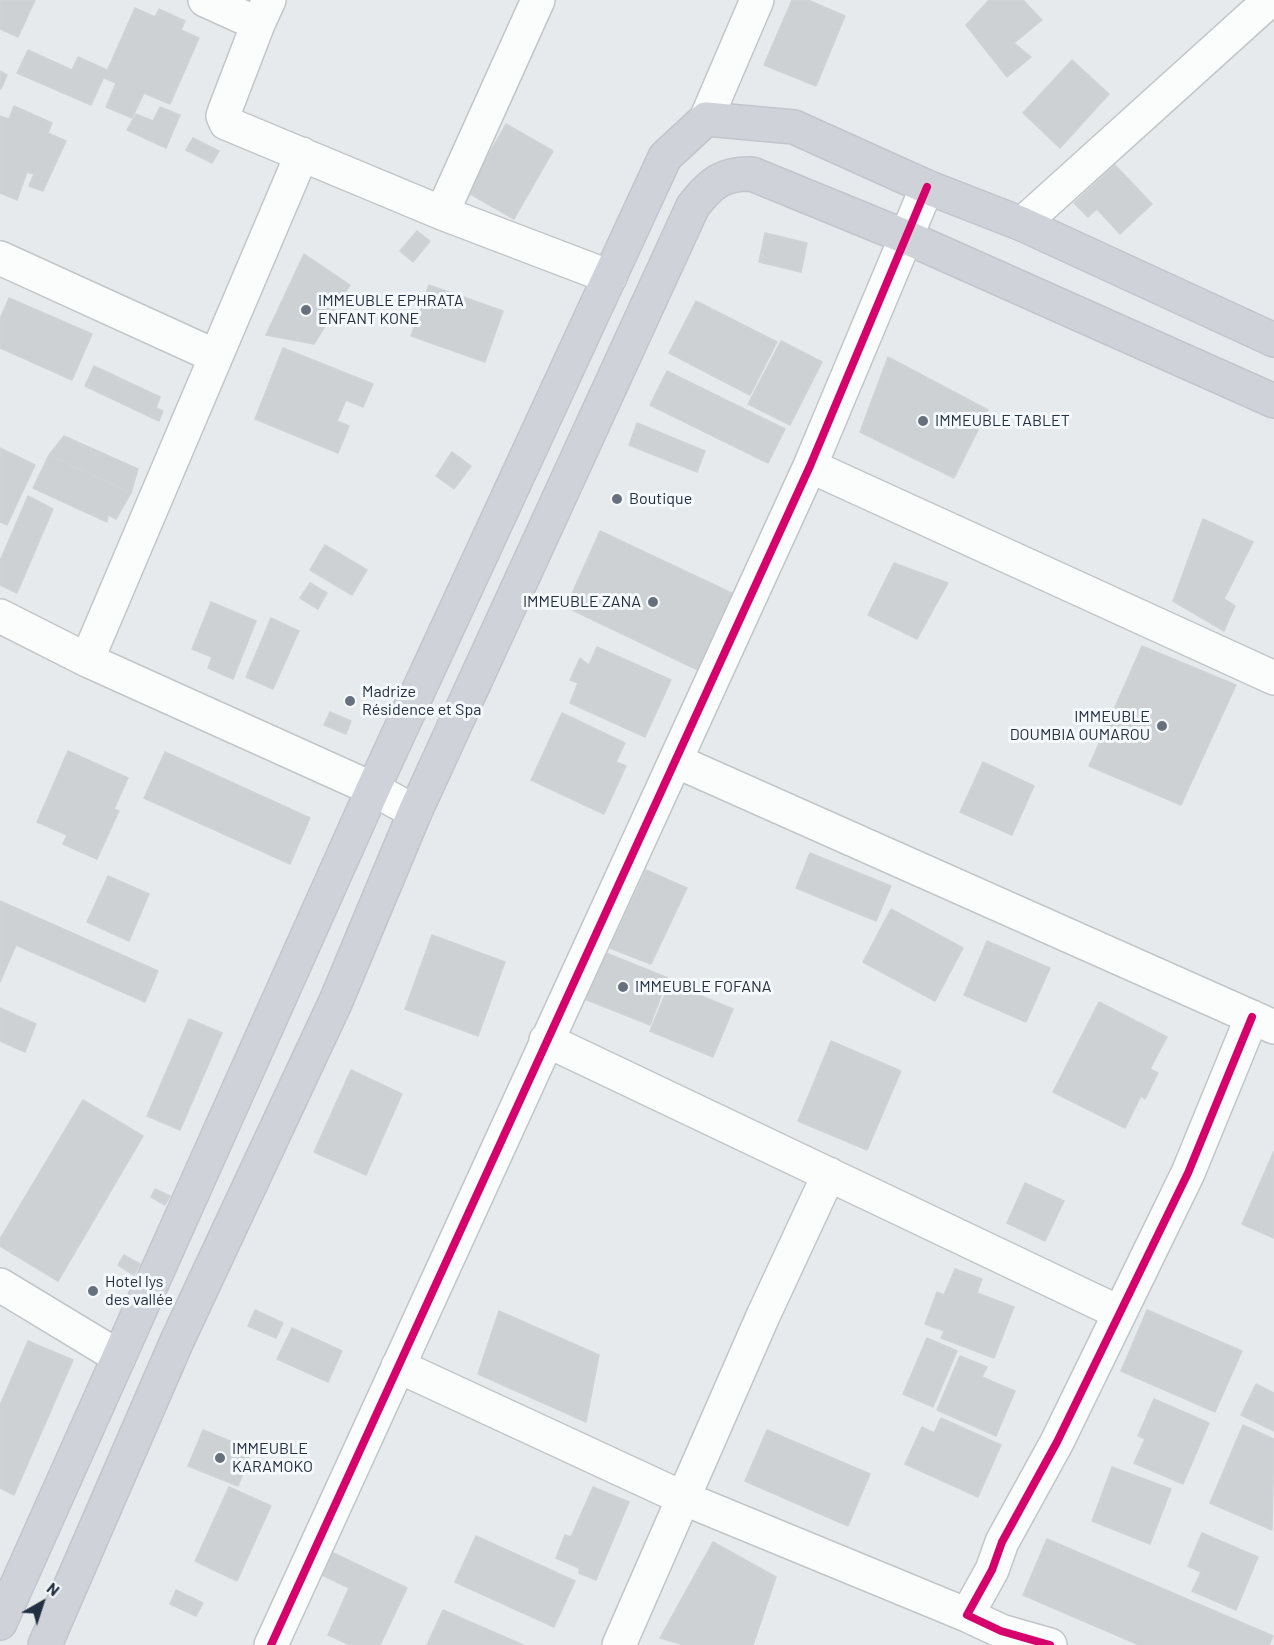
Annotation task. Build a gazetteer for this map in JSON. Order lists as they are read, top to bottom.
{
  "places": [
    "IMMEUBLE EPHRATA ENFANT KONE",
    "IMMEUBLE TABLET",
    "Boutique",
    "IMMEUBLE ZANA",
    "Madrize Résidence et Spa",
    "IMMEUBLE DOUMBIA OUMAROU",
    "IMMEUBLE FOFANA",
    "Hotel lys des vallée",
    "IMMEUBLE KARAMOKO"
  ],
  "north": "top right"
}
